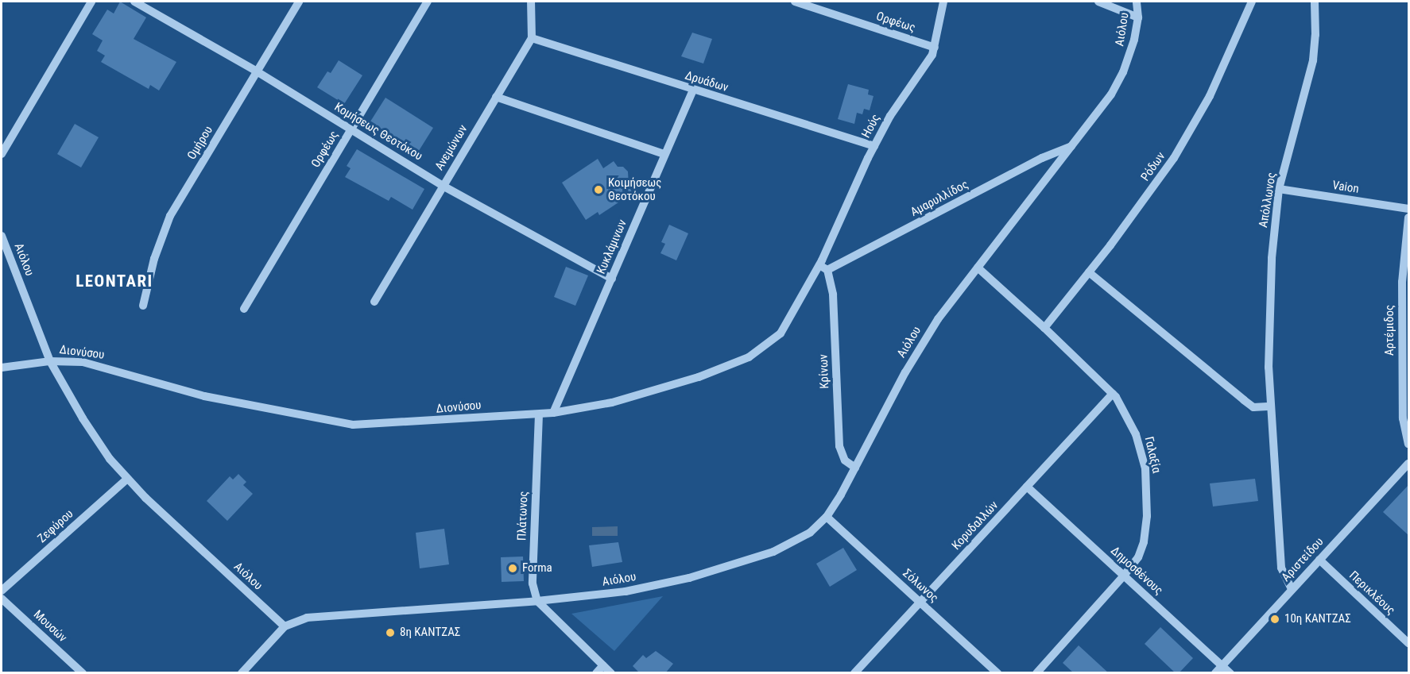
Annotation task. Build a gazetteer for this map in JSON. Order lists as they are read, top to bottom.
{
  "streets": {
    "street": [
      "Ορφέως",
      "Αιόλου",
      "Δρυάδων",
      "Ηούς",
      "Κομήσεως Θεοτόκου",
      "Ομήρου",
      "Ανεμώνων",
      "Ρόδων",
      "Vaion",
      "Αμαρυλλίδος",
      "Απόλλωνος",
      "Κυκλάμινων",
      "Αρτέμιδος",
      "Διονύσου",
      "Κρίνων",
      "Γαλαξία",
      "Πλάτωνος",
      "Κορυδαλλών",
      "Ζεφύρου",
      "Αριστείδου",
      "Δημοσθένους",
      "Σόλωνος",
      "Περικλέους",
      "Μουσών"
    ]
  },
  "crossings": [
    ["Ορφέως", "Ηούς"],
    ["Ορφέως", "Κομήσεως Θεοτόκου"],
    ["Αιόλου", "Αμαρυλλίδος"],
    ["Αιόλου", "Διονύσου"],
    ["Αιόλου", "Κρίνων"],
    ["Αιόλου", "Γαλαξία"],
    ["Αιόλου", "Πλάτωνος"],
    ["Αιόλου", "Ζεφύρου"],
    ["Αιόλου", "Σόλωνος"],
    ["Δρυάδων", "Ηούς"],
    ["Δρυάδων", "Ανεμώνων"],
    ["Δρυάδων", "Κυκλάμινων"],
    ["Ηούς", "Αμαρυλλίδος"],
    ["Ηούς", "Διονύσου"],
    ["Ηούς", "Κρίνων"],
    ["Κομήσεως Θεοτόκου", "Ομήρου"],
    ["Κομήσεως Θεοτόκου", "Ανεμώνων"],
    ["Κομήσεως Θεοτόκου", "Κυκλάμινων"],
    ["Ρόδων", "Γαλαξία"],
    ["Vaion", "Απόλλωνος"],
    ["Αμαρυλλίδος", "Διονύσου"],
    ["Αμαρυλλίδος", "Κρίνων"],
    ["Απόλλωνος", "Αριστείδου"],
    ["Κυκλάμινων", "Διονύσου"],
    ["Διονύσου", "Κρίνων"],
    ["Διονύσου", "Πλάτωνος"],
    ["Γαλαξία", "Κορυδαλλών"],
    ["Γαλαξία", "Δημοσθένους"],
    ["Κορυδαλλών", "Δημοσθένους"],
    ["Κορυδαλλών", "Σόλωνος"],
    ["Αριστείδου", "Δημοσθένους"],
    ["Αριστείδου", "Περικλέους"]
  ],
  "districts": ["LEONTARI"],
  "places": [
    "Κοιμήσεως Θεοτόκου",
    "Forma",
    "10η ΚΑΝΤΖΑΣ",
    "8η ΚΑΝΤΖΑΣ"
  ]
}
